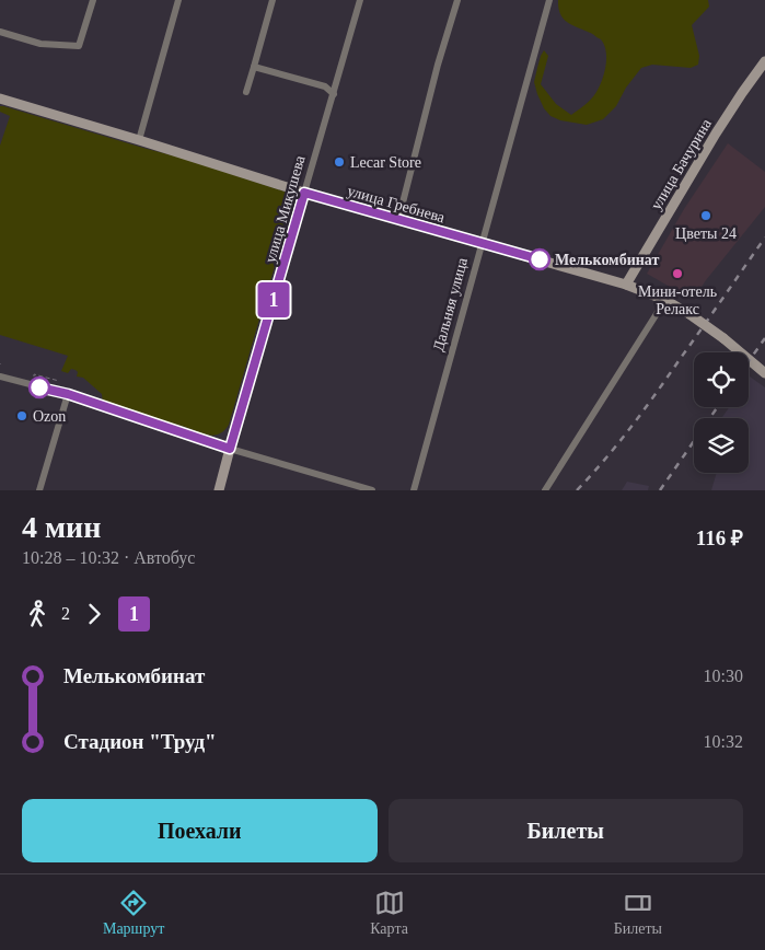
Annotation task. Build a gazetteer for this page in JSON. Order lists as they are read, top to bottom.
{
  "streets": {
    "street": [
      "улица Бачурина",
      "улица Гребнева",
      "улица Микушева",
      "Дальняя улица"
    ]
  },
  "crossings": [
    ["улица Бачурина", "улица Гребнева"],
    ["улица Гребнева", "улица Микушева"],
    ["улица Гребнева", "Дальняя улица"]
  ],
  "places": [
    "Lecar Store",
    "Цветы 24",
    "Мелькомбинат",
    "Мини-отель Релакс",
    "Ozon"
  ],
  "lines": ["bus line 1"],
  "page": {
    "on_map": "1",
    "heading": ["4 мин", "10:28 – 10:32 · Автобус", "116 ₽"],
    "legs": ["2", "1"],
    "list": [
      {
        "name": "Мелькомбинат",
        "value": "10:30"
      },
      {
        "name": "Стадион \"Труд\"",
        "value": "10:32"
      }
    ],
    "buttons": ["Поехали", "Билеты"],
    "tabs": ["Маршрут", "Карта", "Билеты"]
  }
}
